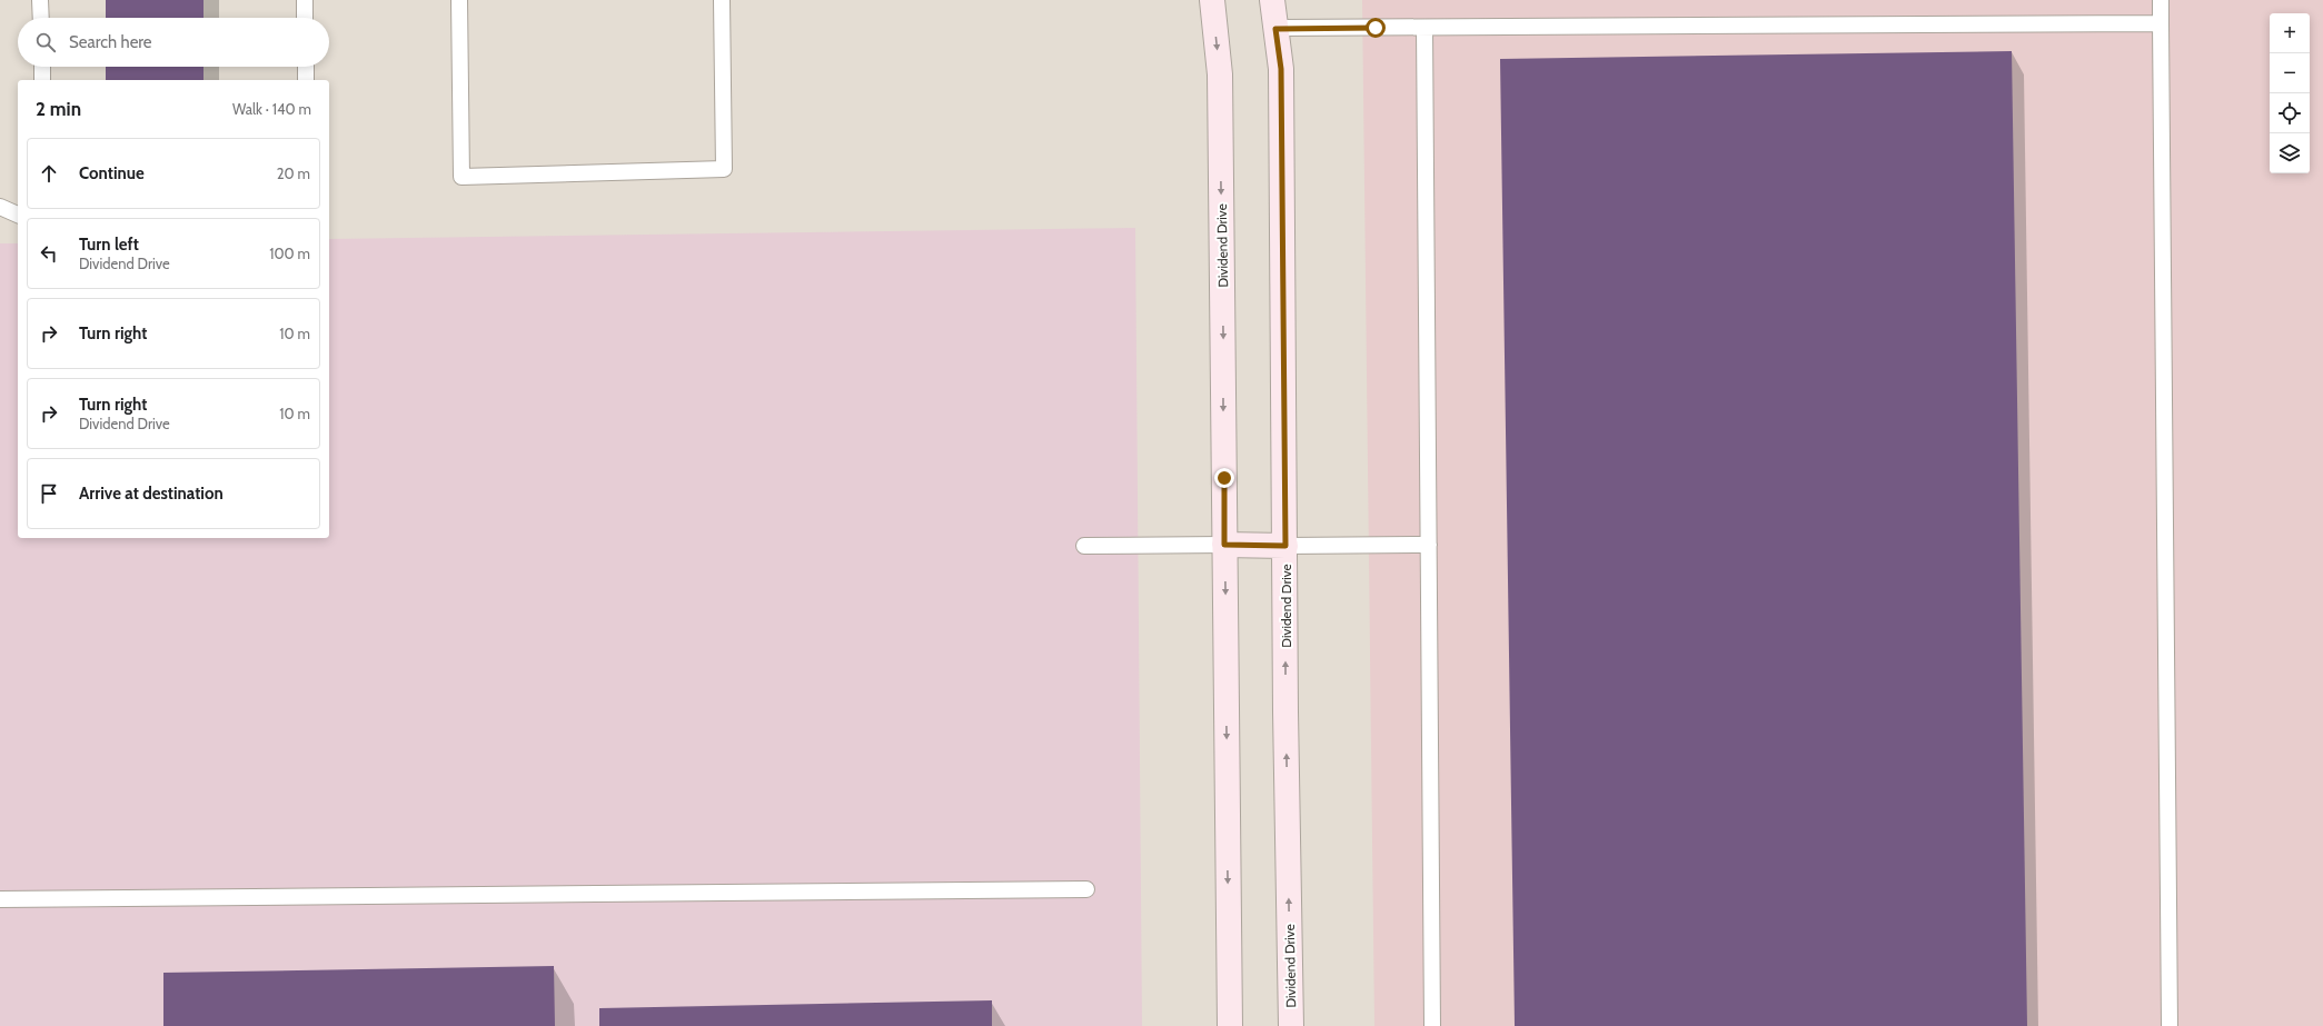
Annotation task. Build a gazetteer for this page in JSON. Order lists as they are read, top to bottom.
{
  "streets": {
    "street": ["Dividend Drive"]
  },
  "page": {
    "map_buttons": ["+", "−"],
    "search": "Search here",
    "heading": ["2 min", "Walk · 140 m"],
    "list": [
      ["Continue", "20 m"],
      ["Turn left", "Dividend Drive", "100 m"],
      ["Turn right", "10 m"],
      ["Turn right", "Dividend Drive", "10 m"],
      "Arrive at destination"
    ]
  }
}
